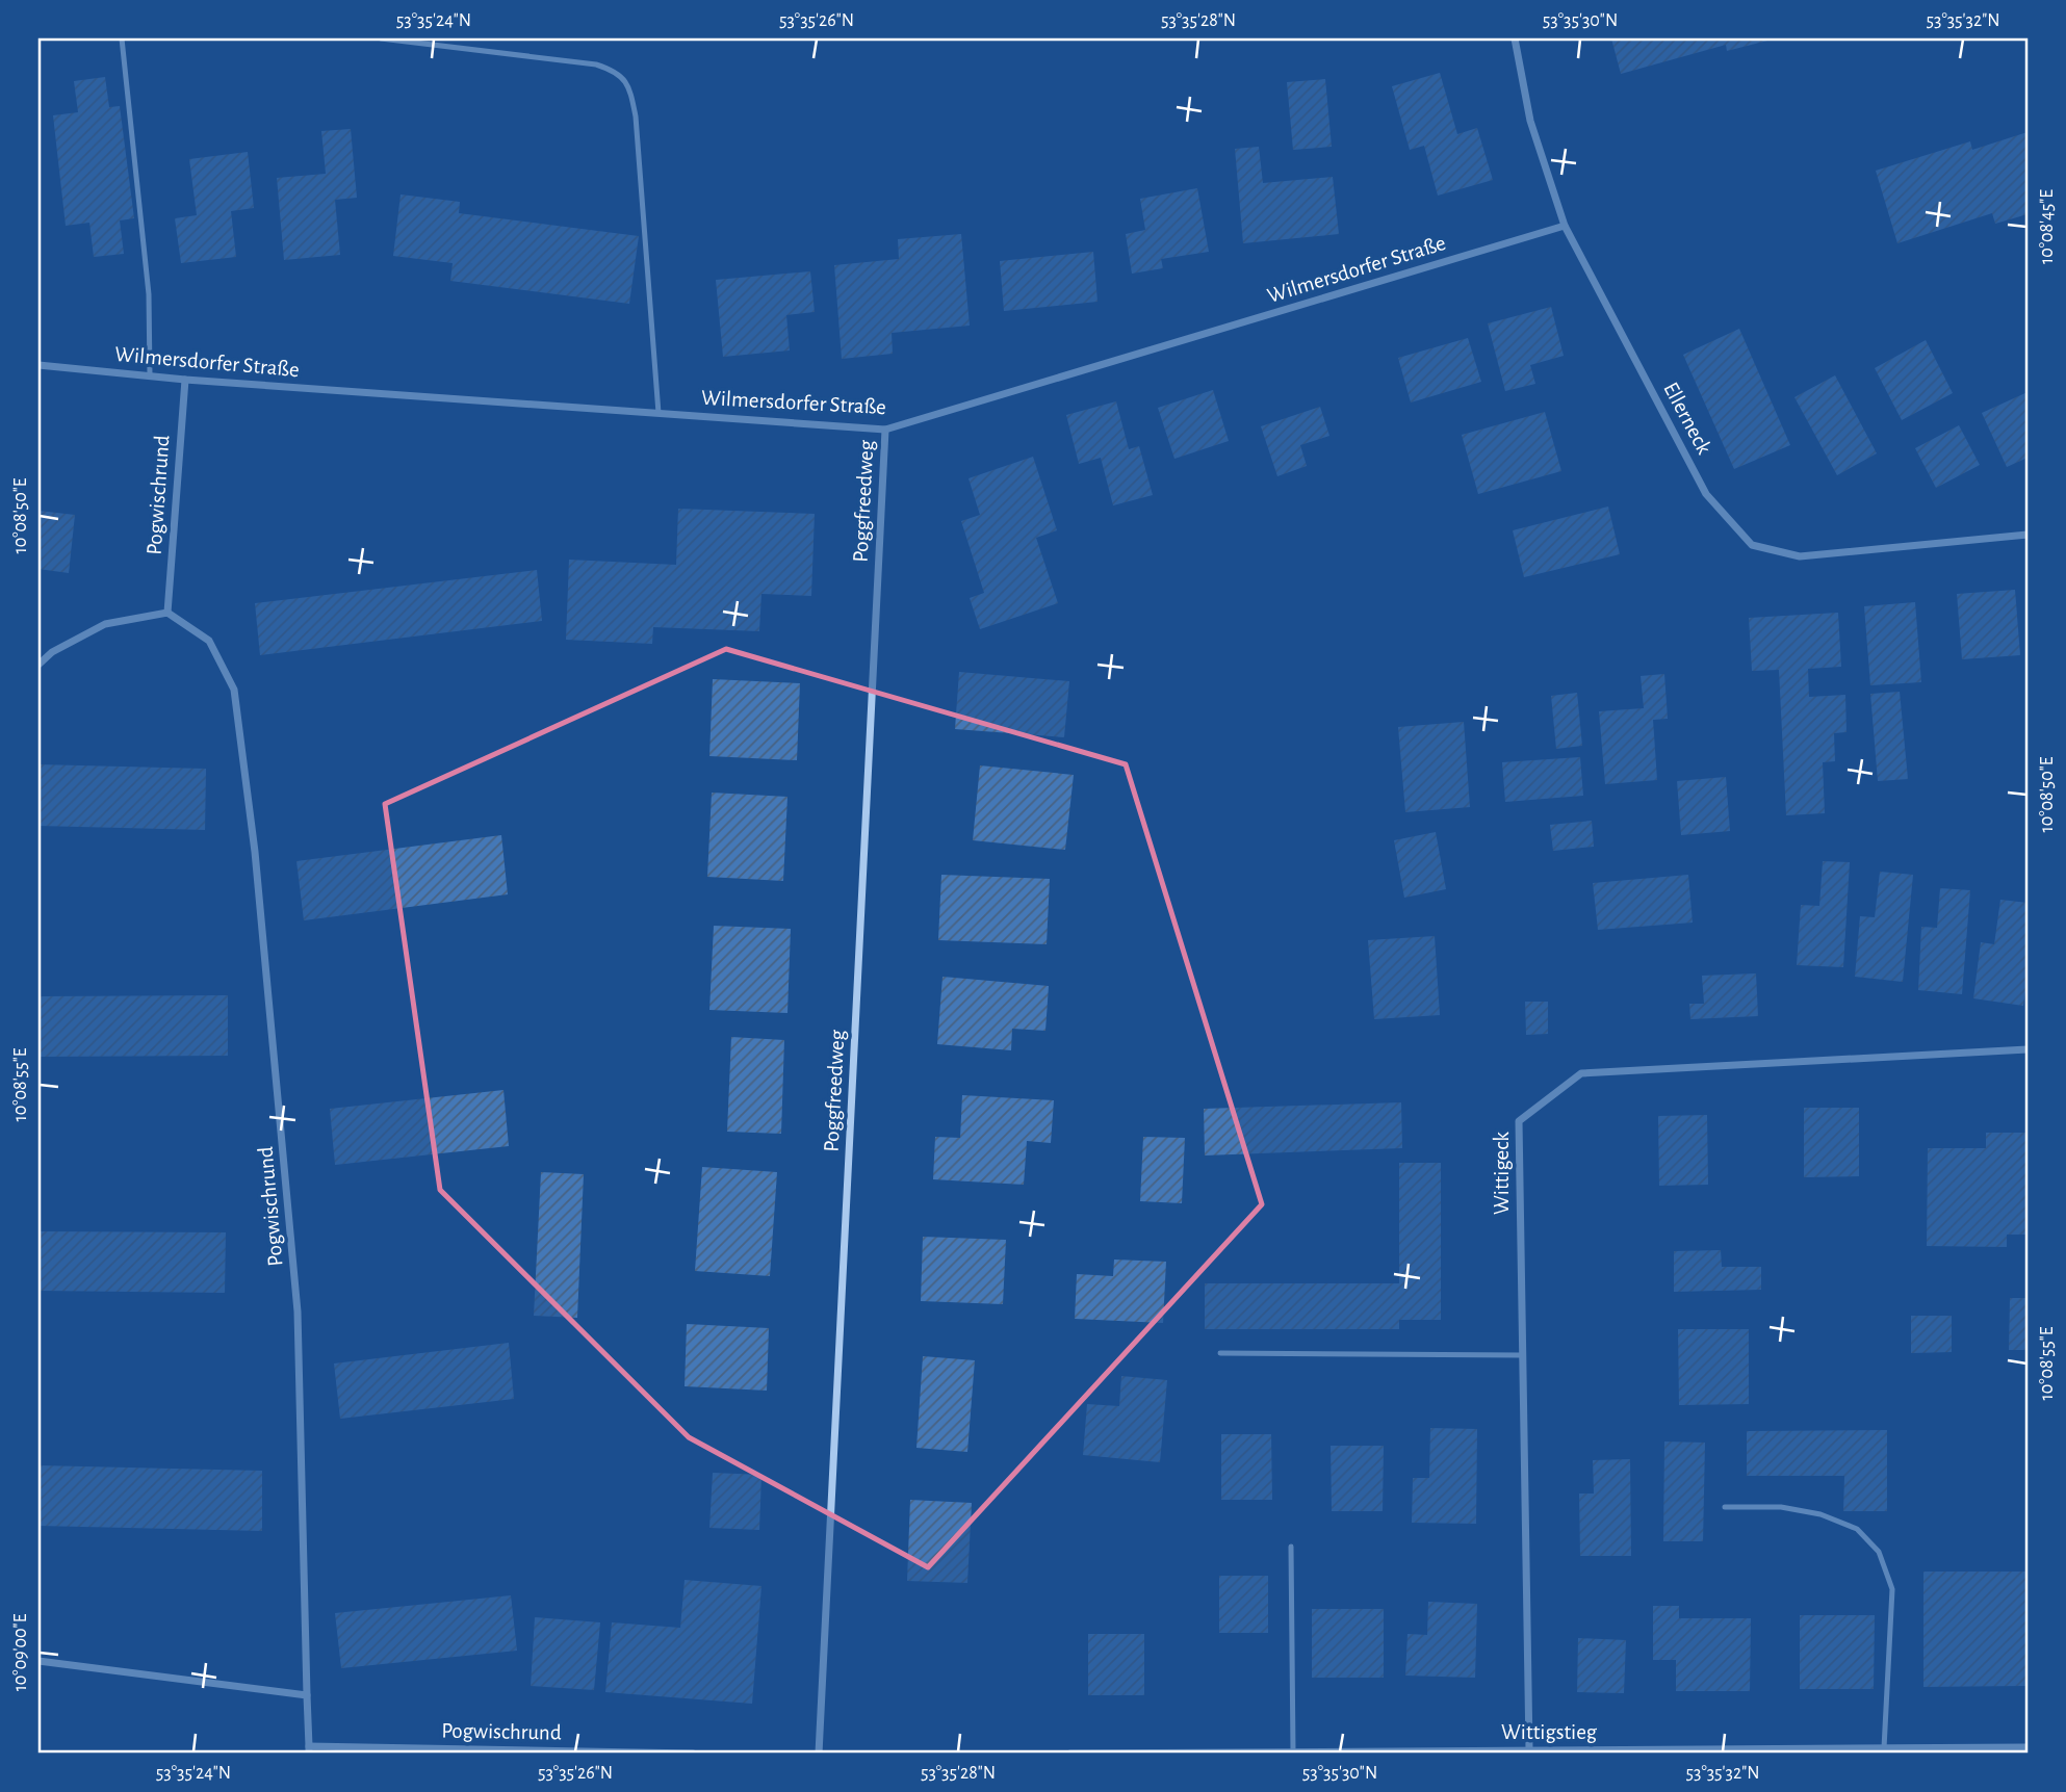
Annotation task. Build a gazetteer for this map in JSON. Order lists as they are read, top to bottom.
{
  "streets": {
    "street": [
      "Wilmersdorfer Straße",
      "Ellerneck",
      "Pogwischrund",
      "Poggfreedweg",
      "Wittigeck",
      "Wittigstieg"
    ]
  },
  "crossings": [
    ["Wilmersdorfer Straße", "Ellerneck"],
    ["Wilmersdorfer Straße", "Pogwischrund"],
    ["Wilmersdorfer Straße", "Poggfreedweg"],
    ["Wittigeck", "Wittigstieg"]
  ],
  "coordinates": [
    "53°35'24\"N",
    "53°35'26\"N",
    "53°35'28\"N",
    "53°35'30\"N",
    "53°35'32\"N",
    "10°08'45\"E",
    "10°08'50\"E",
    "10°08'55\"E",
    "10°09'00\"E"
  ]
}
